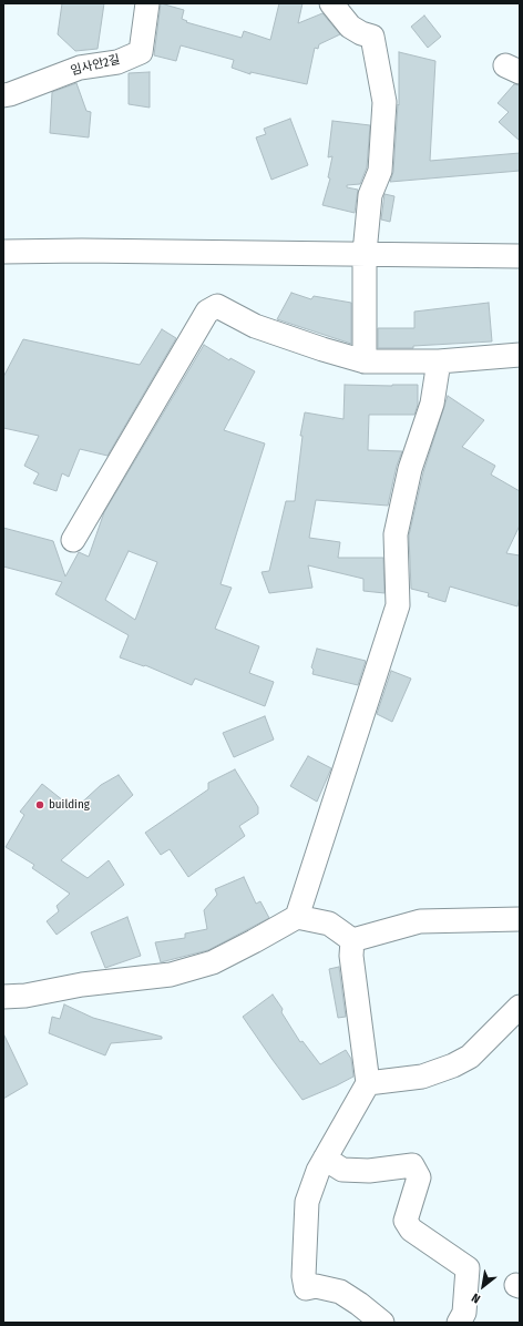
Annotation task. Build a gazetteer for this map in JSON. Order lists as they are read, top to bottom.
{
  "streets": {
    "street": ["임사안2길"]
  },
  "places": ["building"],
  "north": "bottom left"
}
